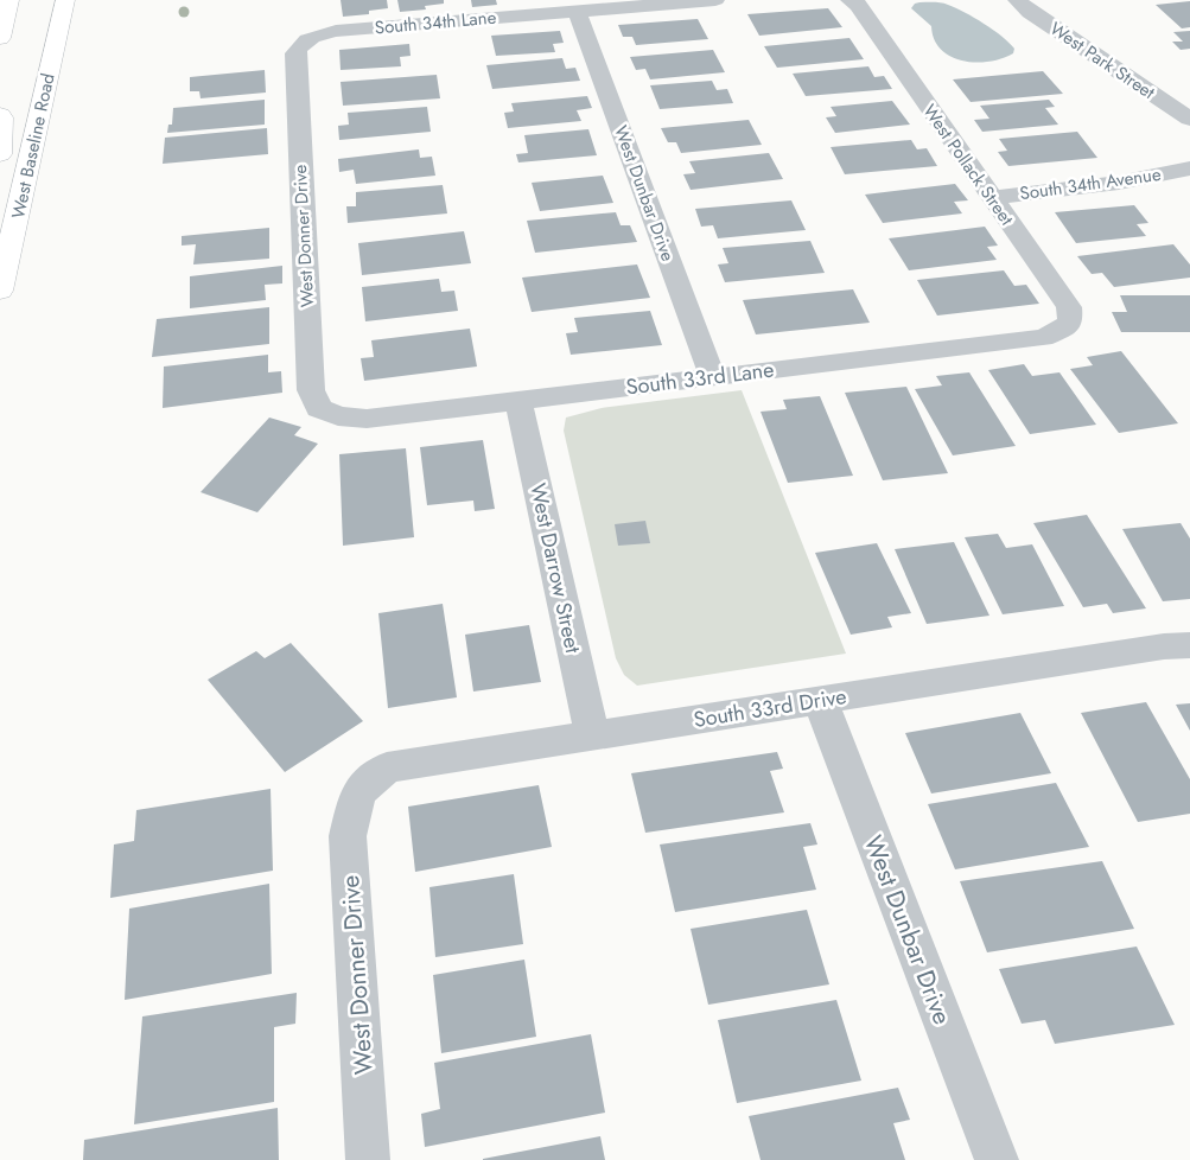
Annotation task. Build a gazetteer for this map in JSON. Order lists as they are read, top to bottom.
{
  "streets": {
    "main road": ["West Baseline Road"],
    "street": [
      "South 34th Lane",
      "West Park Street",
      "West Pollack Street",
      "South 34th Avenue",
      "West Dunbar Drive",
      "West Donner Drive",
      "South 33rd Lane",
      "West Darrow Street",
      "South 33rd Drive"
    ]
  },
  "crossings": [
    ["South 34th Lane", "West Dunbar Drive"],
    ["South 34th Lane", "West Donner Drive"],
    ["West Pollack Street", "South 34th Avenue"],
    ["West Pollack Street", "South 33rd Lane"],
    ["West Dunbar Drive", "South 33rd Lane"],
    ["West Dunbar Drive", "South 33rd Drive"],
    ["West Donner Drive", "South 33rd Lane"],
    ["West Donner Drive", "South 33rd Drive"],
    ["South 33rd Lane", "West Darrow Street"],
    ["West Darrow Street", "South 33rd Drive"]
  ]
}
